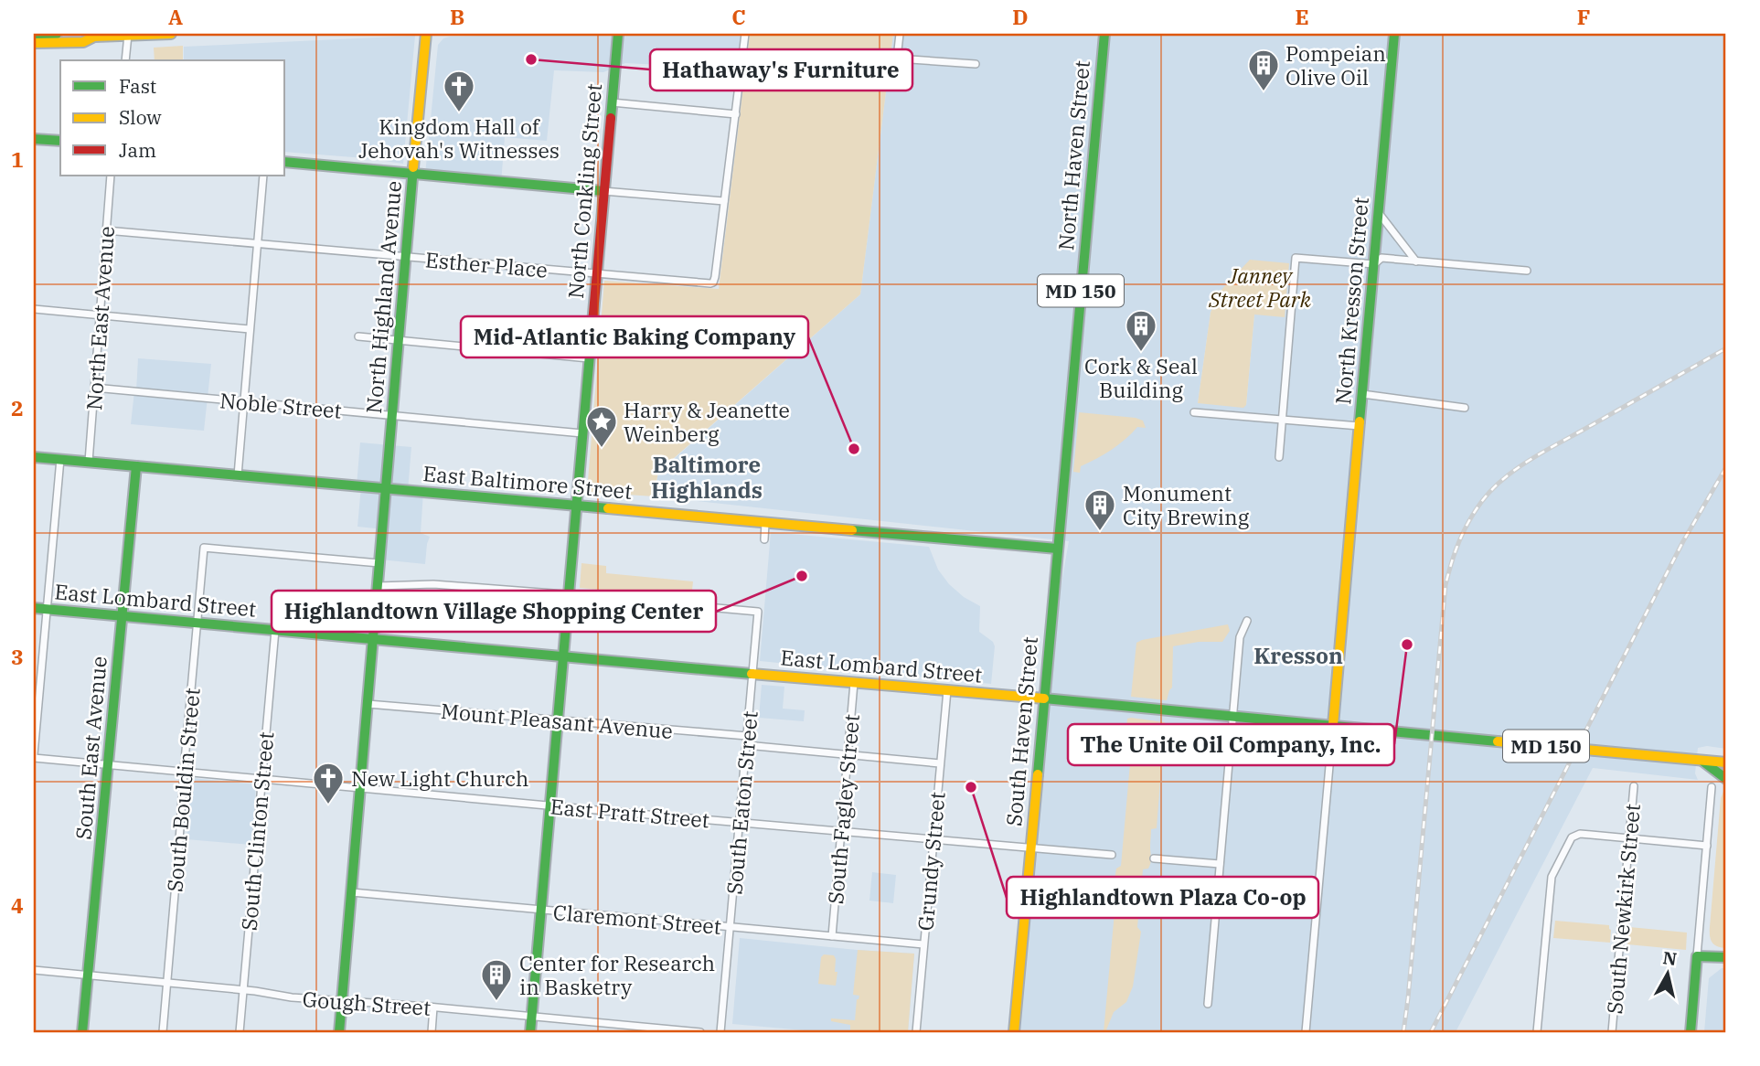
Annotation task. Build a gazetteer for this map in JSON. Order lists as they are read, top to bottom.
{
  "streets": {
    "main road": [
      "North Haven Street",
      "North Conkling Street",
      "MD 150",
      "North Highland Avenue",
      "North Kresson Street",
      "East Baltimore Street",
      "East Lombard Street",
      "South Haven Street",
      "South East Avenue"
    ],
    "street": [
      "Esther Place",
      "North East Avenue",
      "Noble Street",
      "Mount Pleasant Avenue",
      "South Bouldin Street",
      "South Eaton Street",
      "South Fagley Street",
      "East Pratt Street",
      "South Clinton Street",
      "Grundy Street",
      "South Newkirk Street",
      "Claremont Street",
      "Gough Street"
    ]
  },
  "crossings": [
    ["North Haven Street", "East Baltimore Street"],
    ["North Haven Street", "South Haven Street"],
    ["North Conkling Street", "Esther Place"],
    ["North Conkling Street", "Noble Street"],
    ["North Conkling Street", "East Baltimore Street"],
    ["North Conkling Street", "East Lombard Street"],
    ["North Conkling Street", "Mount Pleasant Avenue"],
    ["North Conkling Street", "South Eaton Street"],
    ["North Conkling Street", "East Pratt Street"],
    ["North Conkling Street", "Claremont Street"],
    ["North Conkling Street", "Gough Street"],
    ["Esther Place", "North Highland Avenue"],
    ["Esther Place", "North East Avenue"],
    ["North Highland Avenue", "Noble Street"],
    ["North Highland Avenue", "East Baltimore Street"],
    ["North Highland Avenue", "East Lombard Street"],
    ["North Highland Avenue", "Mount Pleasant Avenue"],
    ["North Highland Avenue", "South Bouldin Street"],
    ["North Highland Avenue", "East Pratt Street"],
    ["North Highland Avenue", "Claremont Street"],
    ["North Highland Avenue", "Gough Street"],
    ["North Kresson Street", "East Lombard Street"],
    ["North East Avenue", "Noble Street"],
    ["North East Avenue", "East Baltimore Street"],
    ["East Baltimore Street", "South Haven Street"],
    ["East Baltimore Street", "South East Avenue"],
    ["East Lombard Street", "South Haven Street"],
    ["East Lombard Street", "South East Avenue"],
    ["East Lombard Street", "South Bouldin Street"],
    ["East Lombard Street", "South Eaton Street"],
    ["East Lombard Street", "South Fagley Street"],
    ["East Lombard Street", "South Clinton Street"],
    ["East Lombard Street", "Grundy Street"],
    ["Mount Pleasant Avenue", "South Eaton Street"],
    ["South Haven Street", "East Pratt Street"],
    ["South East Avenue", "East Pratt Street"],
    ["South East Avenue", "Gough Street"],
    ["South Bouldin Street", "East Pratt Street"],
    ["South Bouldin Street", "Gough Street"],
    ["South Eaton Street", "East Pratt Street"],
    ["South Eaton Street", "Claremont Street"],
    ["South Fagley Street", "East Pratt Street"],
    ["South Fagley Street", "Claremont Street"],
    ["East Pratt Street", "South Clinton Street"],
    ["East Pratt Street", "Grundy Street"],
    ["South Clinton Street", "Gough Street"],
    ["Grundy Street", "Claremont Street"]
  ],
  "districts": ["Baltimore Highlands", "Kresson"],
  "parks": ["Janney Street Park"],
  "places": {
    "other": [
      "Hathaway's Furniture",
      "Mid-Atlantic Baking Company",
      "Highlandtown Village Shopping Center",
      "The Unite Oil Company, Inc.",
      "Highlandtown Plaza Co-op"
    ],
    "building": [
      "Pompeian Olive Oil",
      "Cork & Seal Building",
      "Monument City Brewing",
      "Center for Research in Basketry"
    ],
    "church": ["Kingdom Hall of Jehovah's Witnesses", "New Light Church"],
    "place": ["Harry & Jeanette Weinberg"]
  },
  "legend": ["Fast", "Slow", "Jam"],
  "north": "top",
  "grid": {
    "columns": [
      "A",
      "B",
      "C",
      "D",
      "E",
      "F"
    ],
    "rows": [
      "1",
      "2",
      "3",
      "4"
    ]
  }
}
